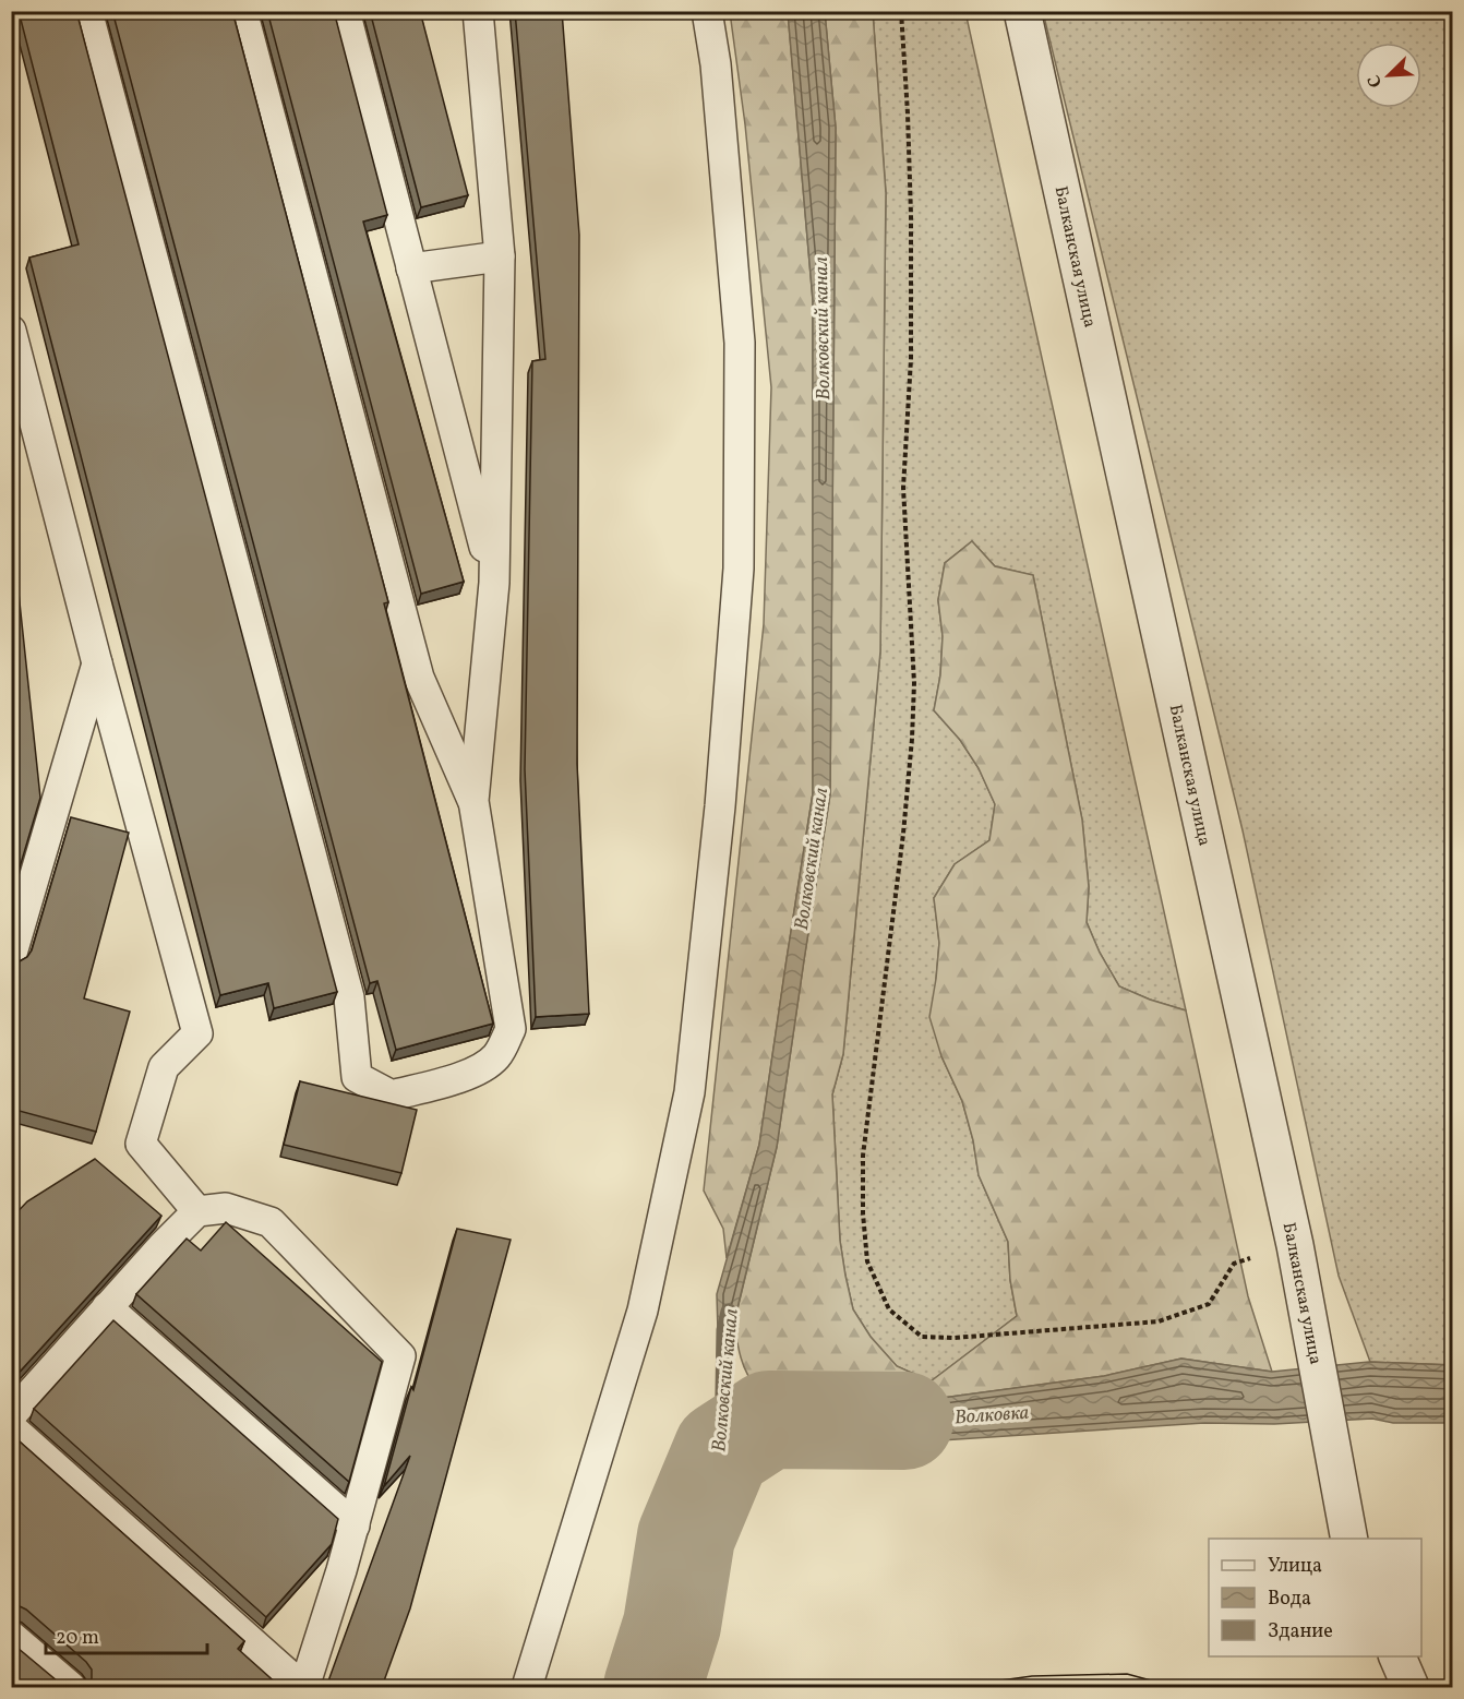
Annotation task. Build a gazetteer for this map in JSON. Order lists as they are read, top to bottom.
{
  "streets": {
    "street": ["Балканская улица"]
  },
  "water": ["Волковский канал", "Волковка"],
  "legend": ["Улица", "Вода", "Здание"],
  "scale_bar": "20 m",
  "north": "bottom left"
}
